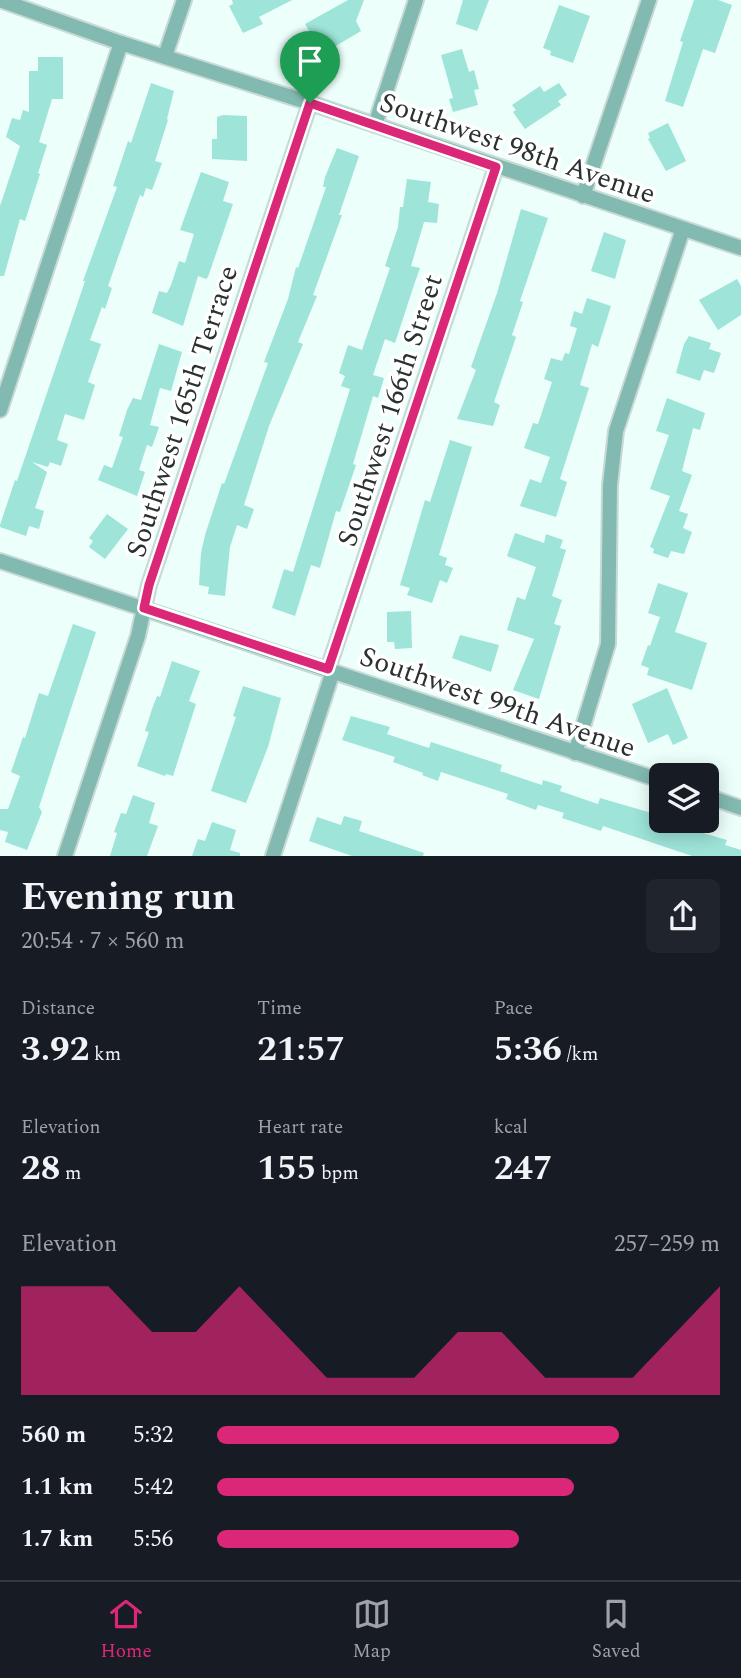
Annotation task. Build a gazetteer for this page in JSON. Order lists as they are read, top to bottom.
{
  "streets": {
    "street": [
      "Southwest 98th Avenue",
      "Southwest 166th Street",
      "Southwest 165th Terrace",
      "Southwest 99th Avenue"
    ]
  },
  "crossings": [
    ["Southwest 98th Avenue", "Southwest 166th Street"],
    ["Southwest 98th Avenue", "Southwest 165th Terrace"],
    ["Southwest 166th Street", "Southwest 99th Avenue"],
    ["Southwest 165th Terrace", "Southwest 99th Avenue"]
  ],
  "page": {
    "heading": ["Evening run", "20:54 · 7 × 560 m"],
    "stats": [
      ["Distance", "3.92 km"],
      ["Time", "21:57"],
      ["Pace", "5:36 /km"],
      ["Elevation", "28 m"],
      ["Heart rate", "155 bpm"],
      ["kcal", "247"]
    ],
    "chart": ["Elevation", "257–259 m"],
    "list": [
      {
        "name": "560 m",
        "note": "5:32"
      },
      {
        "name": "1.1 km",
        "note": "5:42"
      },
      {
        "name": "1.7 km",
        "note": "5:56"
      }
    ],
    "tabs": ["Home", "Map", "Saved"]
  }
}
